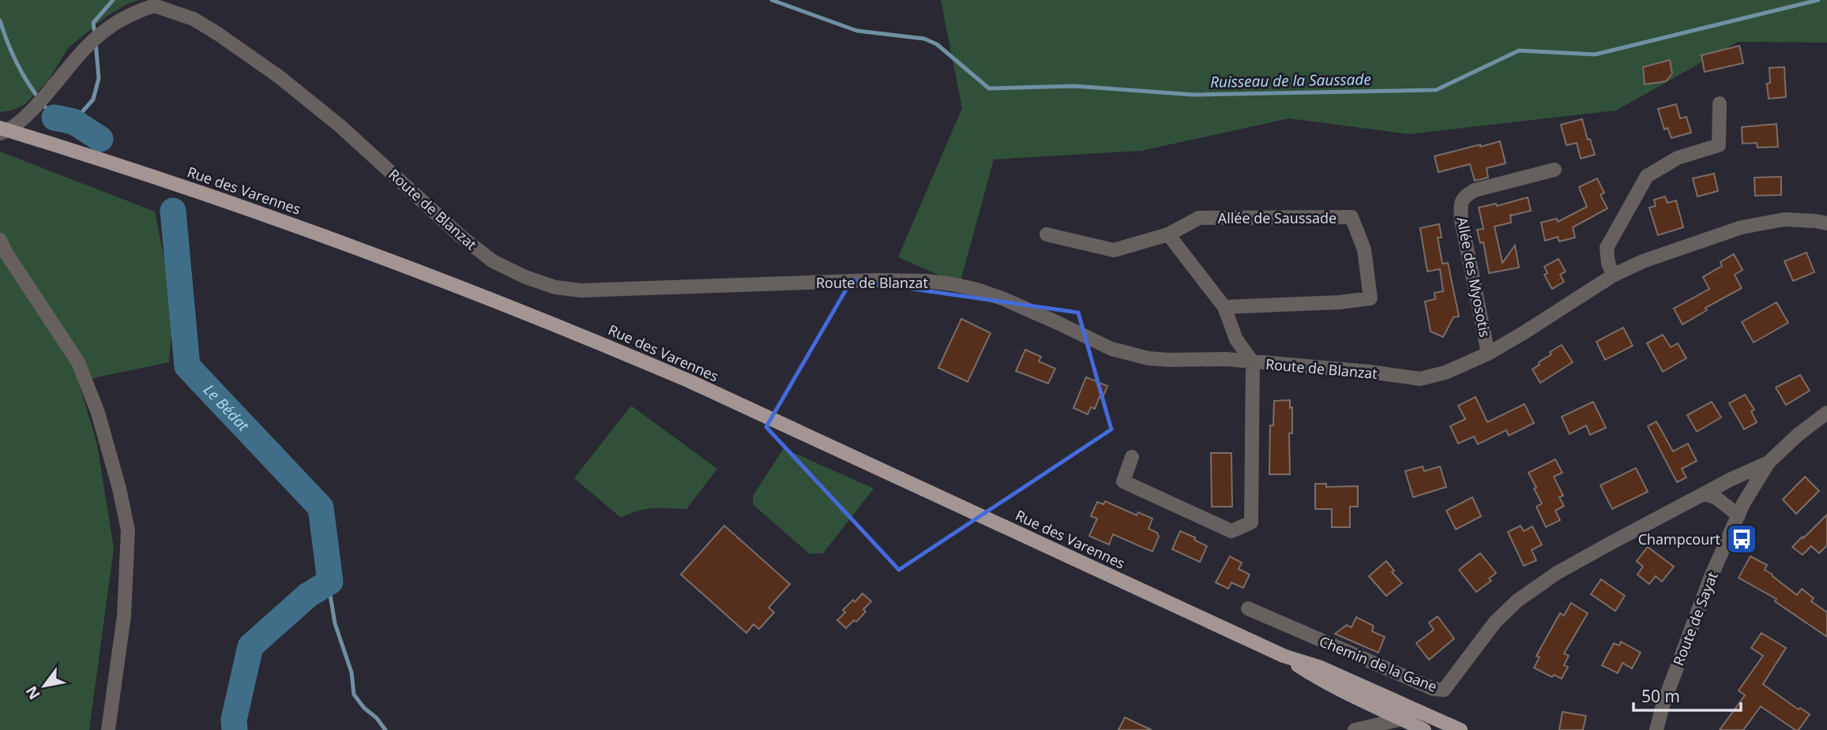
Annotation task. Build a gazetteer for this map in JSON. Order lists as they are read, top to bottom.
{
  "streets": {
    "main road": ["Rue des Varennes"],
    "street": [
      "Route de Blanzat",
      "Allée de Saussade",
      "Allée des Myosotis",
      "Route de Sayat",
      "Chemin de la Gane"
    ]
  },
  "crossings": [
    ["Rue des Varennes", "Route de Blanzat"],
    ["Route de Blanzat", "Allée des Myosotis"],
    ["Route de Sayat", "Chemin de la Gane"]
  ],
  "water": ["Ruisseau de la Saussade", "Le Bédat"],
  "places": {
    "bus stop": ["Champcourt"]
  },
  "scale_bar": "50 m",
  "north": "bottom left"
}
